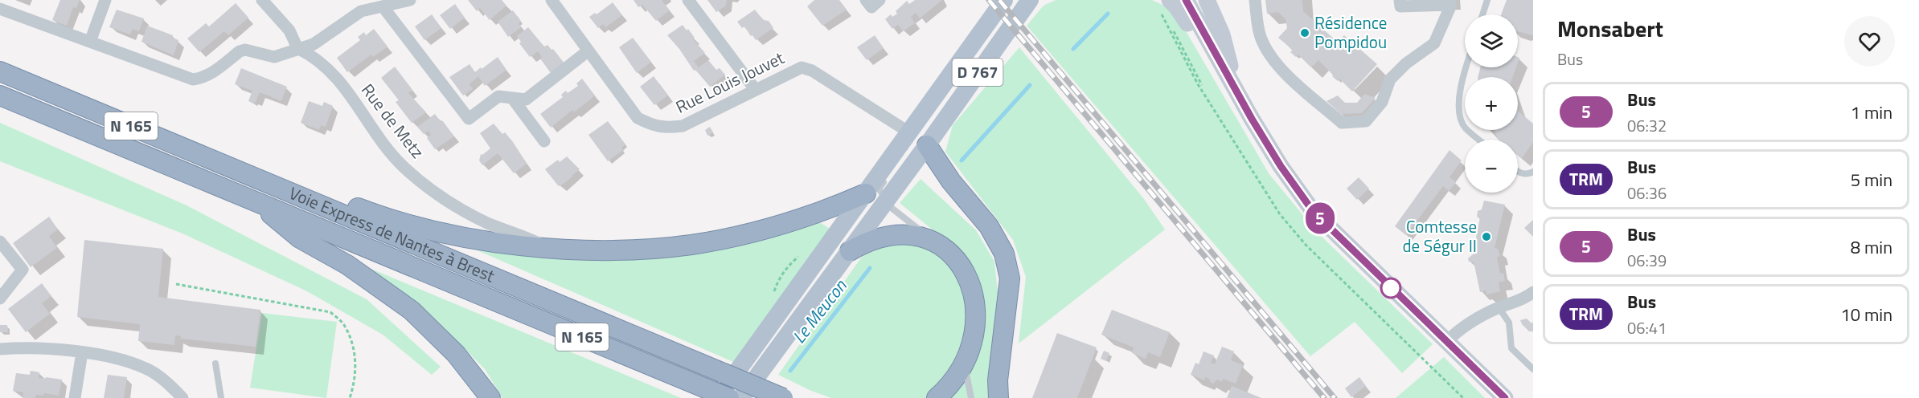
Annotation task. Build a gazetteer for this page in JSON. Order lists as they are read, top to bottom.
{
  "streets": {
    "highway": ["N 165", "Voie Express de Nantes à Brest"],
    "main road": ["D 767"],
    "street": ["Rue Louis Jouvet", "Rue de Metz"]
  },
  "crossings": [
    ["D 767", "Rue Louis Jouvet"],
    ["D 767", "Voie Express de Nantes à Brest"]
  ],
  "water": ["Le Meucon"],
  "places": ["Résidence Pompidou", "Comtesse de Ségur II"],
  "lines": ["bus line 5"],
  "page": {
    "on_map": "5",
    "heading": ["Monsabert", "Bus"],
    "map_buttons": ["+", "−"],
    "list": [
      {
        "mark": "5",
        "name": "Bus",
        "note": "06:32",
        "value": "1 min"
      },
      {
        "mark": "TRM",
        "name": "Bus",
        "note": "06:36",
        "value": "5 min"
      },
      {
        "mark": "5",
        "name": "Bus",
        "note": "06:39",
        "value": "8 min"
      },
      {
        "mark": "TRM",
        "name": "Bus",
        "note": "06:41",
        "value": "10 min"
      }
    ]
  }
}
